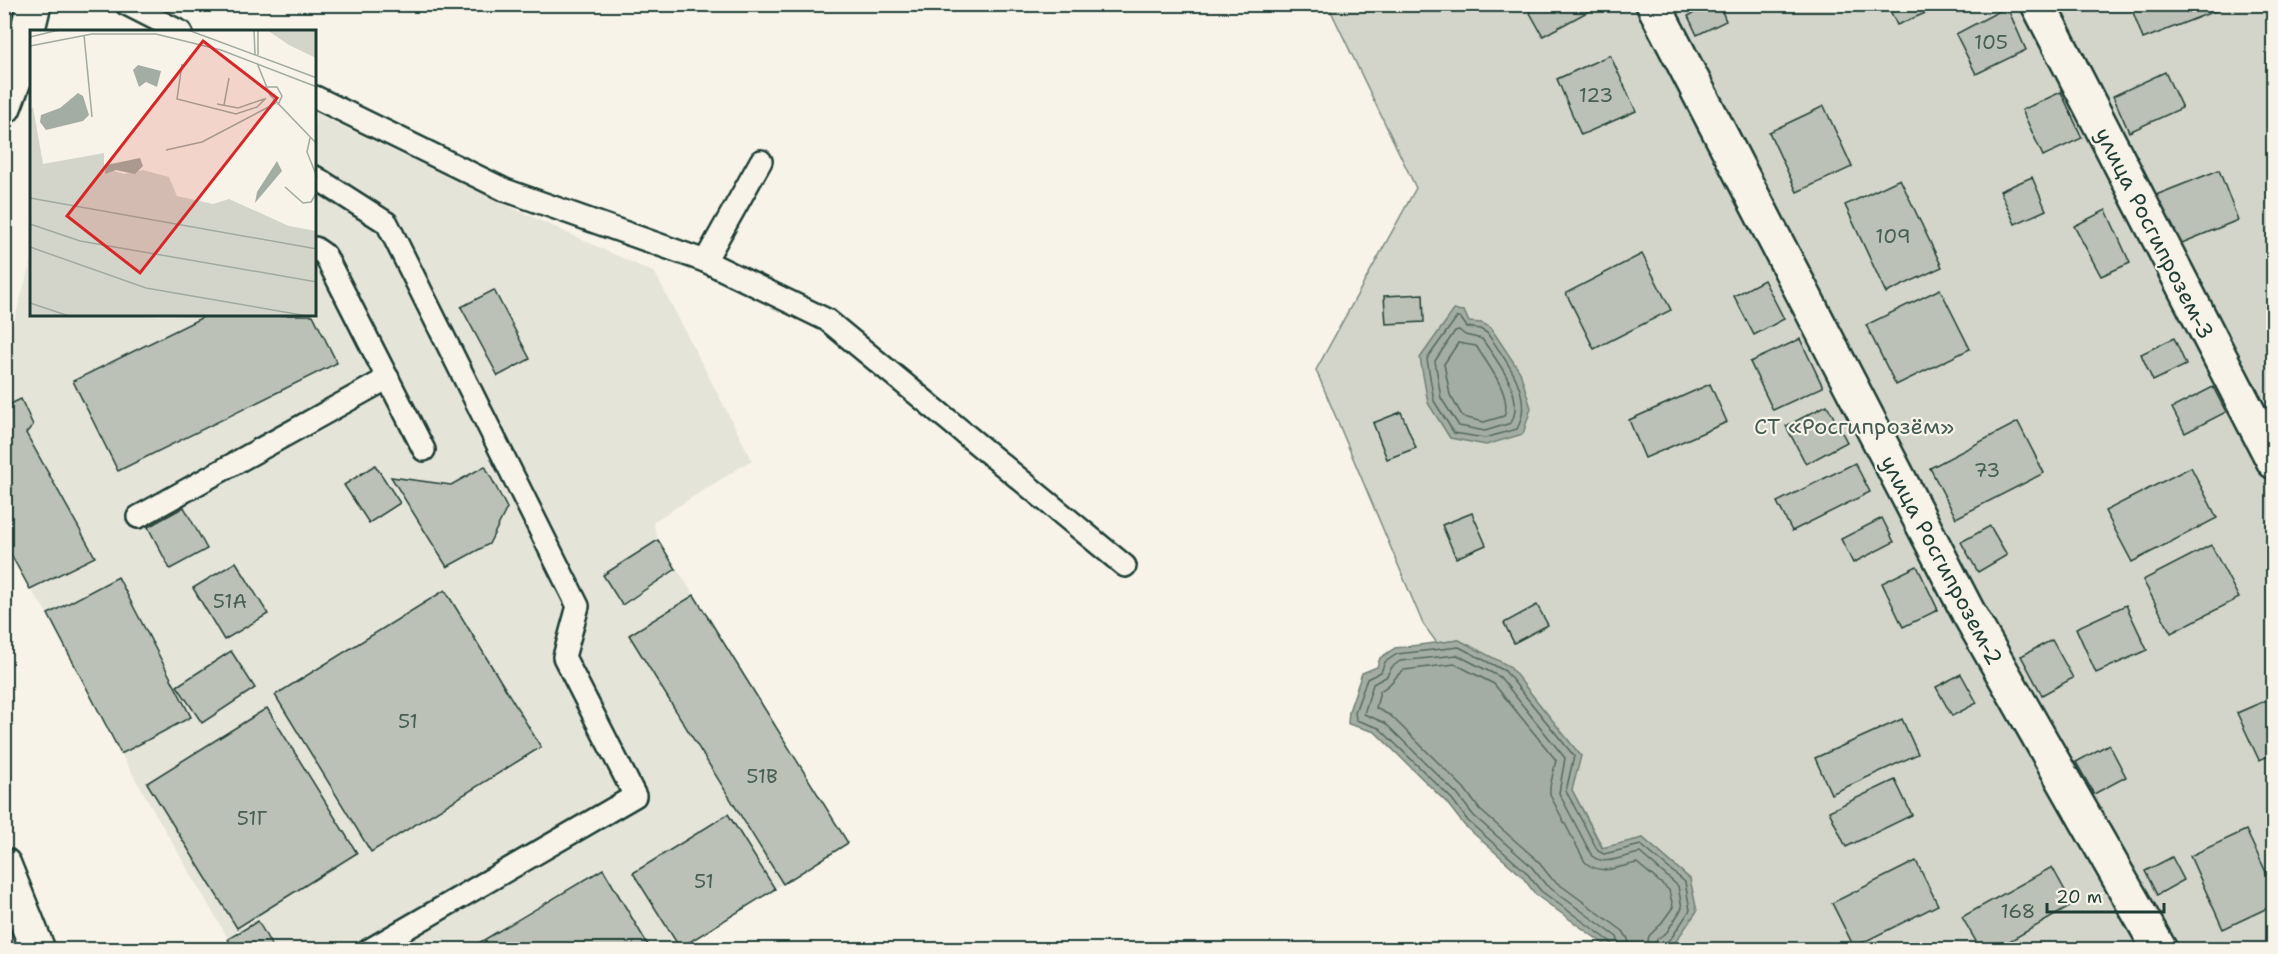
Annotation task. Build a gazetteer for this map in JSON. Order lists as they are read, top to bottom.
{
  "streets": {
    "street": ["улица Росгипрозем-3", "улица Росгипрозем-2"]
  },
  "parks": ["СТ «Росгипрозём»"],
  "house_numbers": [
    "105",
    "123",
    "109",
    "73",
    "51А",
    "51",
    "51В",
    "51Г",
    "51",
    "168"
  ],
  "scale_bar": "20 m"
}
